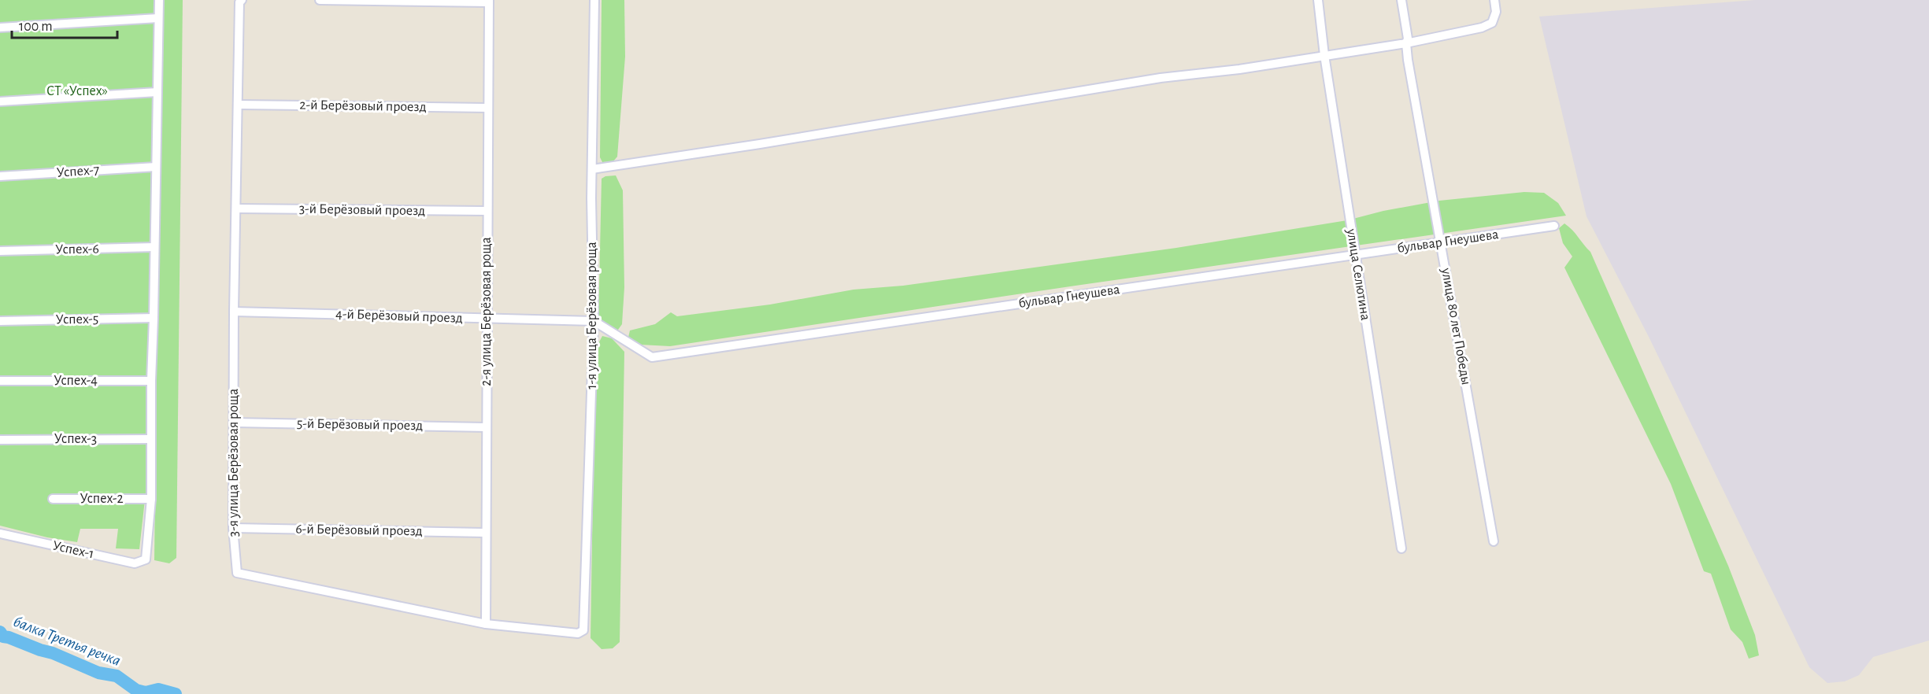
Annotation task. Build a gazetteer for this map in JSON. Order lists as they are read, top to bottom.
{
  "streets": {
    "street": [
      "2-й Берёзовый проезд",
      "Успех-7",
      "3-й Берёзовый проезд",
      "бульвар Гнеушева",
      "Успех-6",
      "улица Селютина",
      "2-я улица Берёзовая роща",
      "1-я улица Берёзовая роща",
      "4-й Берёзовый проезд",
      "Успех-5",
      "улица 80 лет Победы",
      "Успех-4",
      "5-й Берёзовый проезд",
      "Успех-3",
      "3-я улица Берёзовая роща",
      "Успех-2",
      "6-й Берёзовый проезд",
      "Успех-1"
    ]
  },
  "crossings": [
    ["2-й Берёзовый проезд", "2-я улица Берёзовая роща"],
    ["2-й Берёзовый проезд", "3-я улица Берёзовая роща"],
    ["3-й Берёзовый проезд", "2-я улица Берёзовая роща"],
    ["3-й Берёзовый проезд", "3-я улица Берёзовая роща"],
    ["бульвар Гнеушева", "улица Селютина"],
    ["бульвар Гнеушева", "1-я улица Берёзовая роща"],
    ["бульвар Гнеушева", "4-й Берёзовый проезд"],
    ["бульвар Гнеушева", "улица 80 лет Победы"],
    ["2-я улица Берёзовая роща", "4-й Берёзовый проезд"],
    ["2-я улица Берёзовая роща", "5-й Берёзовый проезд"],
    ["2-я улица Берёзовая роща", "3-я улица Берёзовая роща"],
    ["2-я улица Берёзовая роща", "6-й Берёзовый проезд"],
    ["1-я улица Берёзовая роща", "4-й Берёзовый проезд"],
    ["1-я улица Берёзовая роща", "3-я улица Берёзовая роща"],
    ["4-й Берёзовый проезд", "3-я улица Берёзовая роща"],
    ["5-й Берёзовый проезд", "3-я улица Берёзовая роща"],
    ["3-я улица Берёзовая роща", "6-й Берёзовый проезд"],
    ["Успех-2", "Успех-1"]
  ],
  "water": ["балка Третья речка"],
  "parks": ["СТ «Успех»"],
  "scale_bar": "100 m"
}
